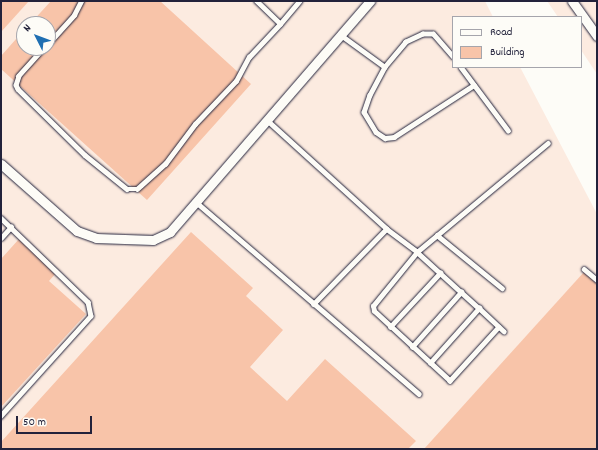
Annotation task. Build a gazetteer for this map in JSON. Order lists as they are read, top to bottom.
{
  "legend": ["Road", "Building"],
  "scale_bar": "50 m",
  "north": "top left"
}
